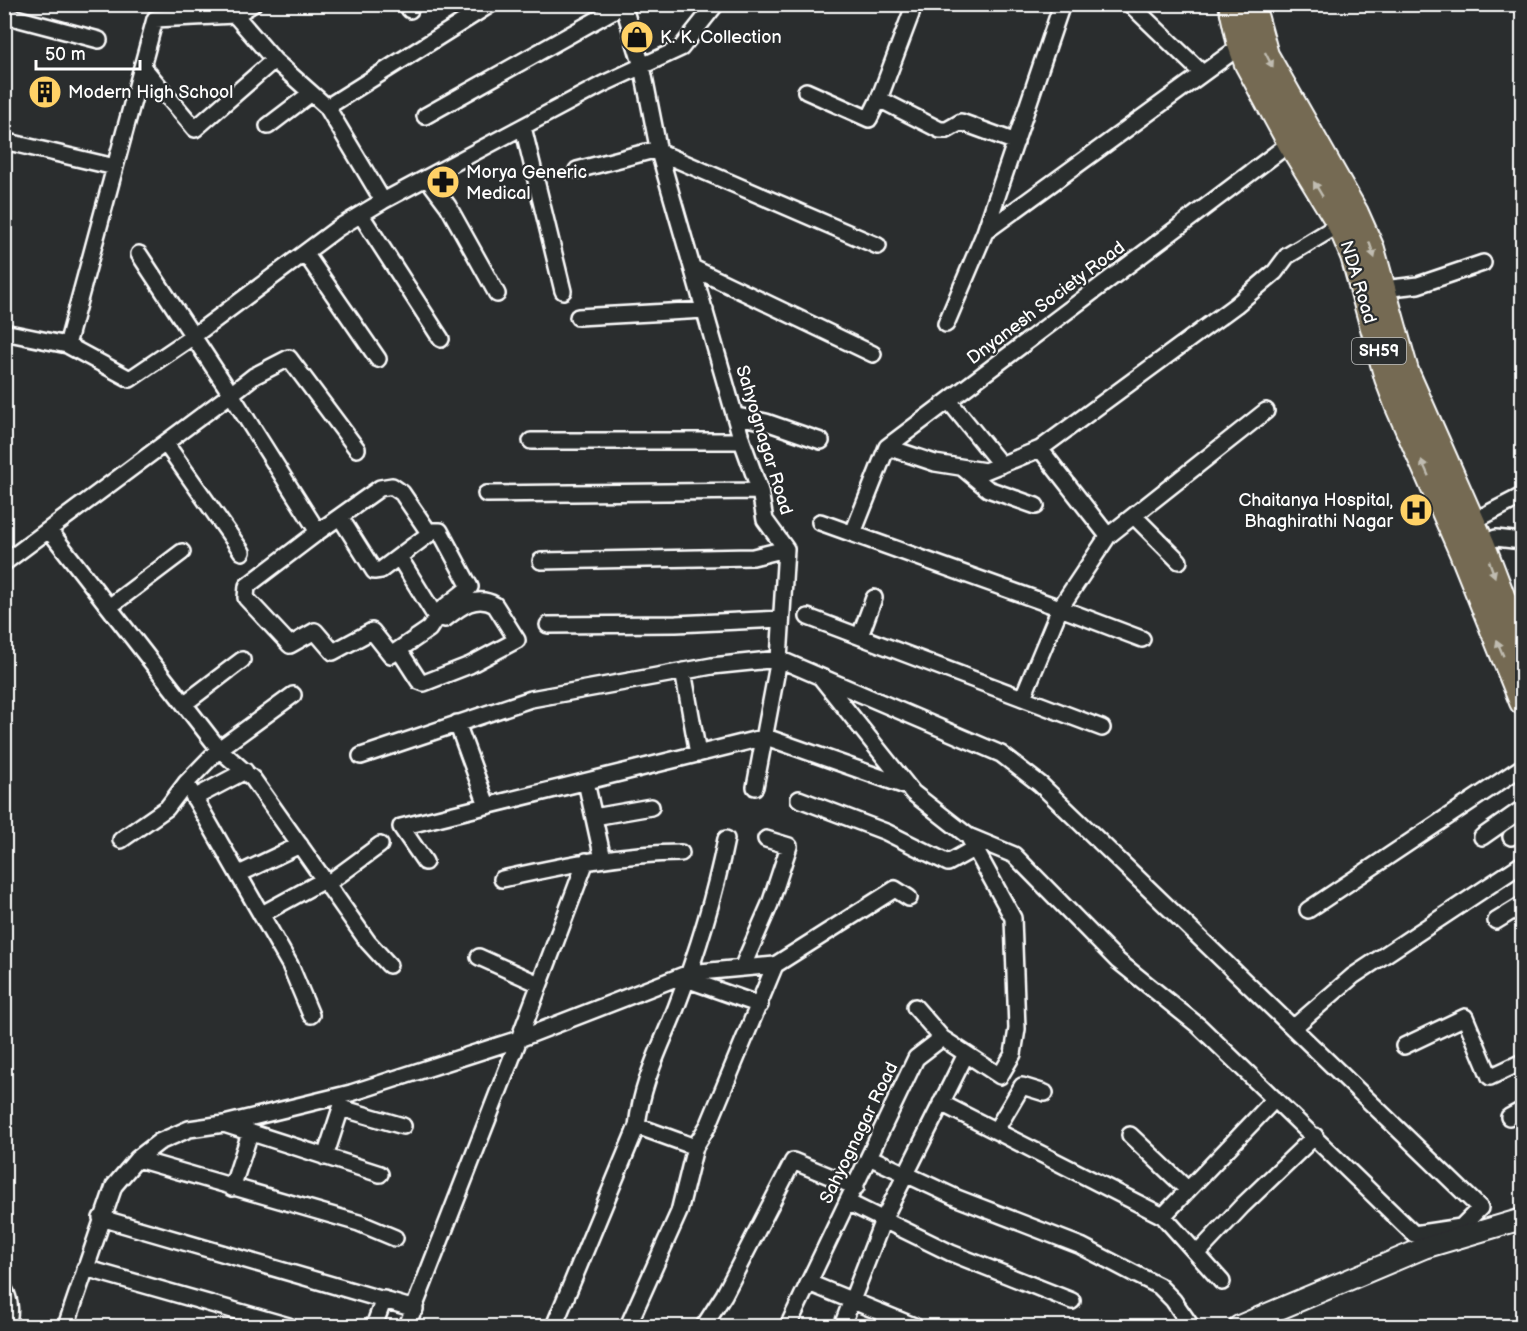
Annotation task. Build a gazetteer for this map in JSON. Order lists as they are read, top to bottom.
{
  "streets": {
    "main road": ["NDA Road", "SH59"],
    "street": ["Dnyanesh Society Road", "Sahyognagar Road"]
  },
  "crossings": [
    ["NDA Road", "Dnyanesh Society Road"]
  ],
  "places": {
    "shop": ["K. K. Collection"],
    "building": ["Modern High School"],
    "pharmacy": ["Morya Generic Medical"],
    "hospital": ["Chaitanya Hospital, Bhaghirathi Nagar"]
  },
  "scale_bar": "50 m"
}
